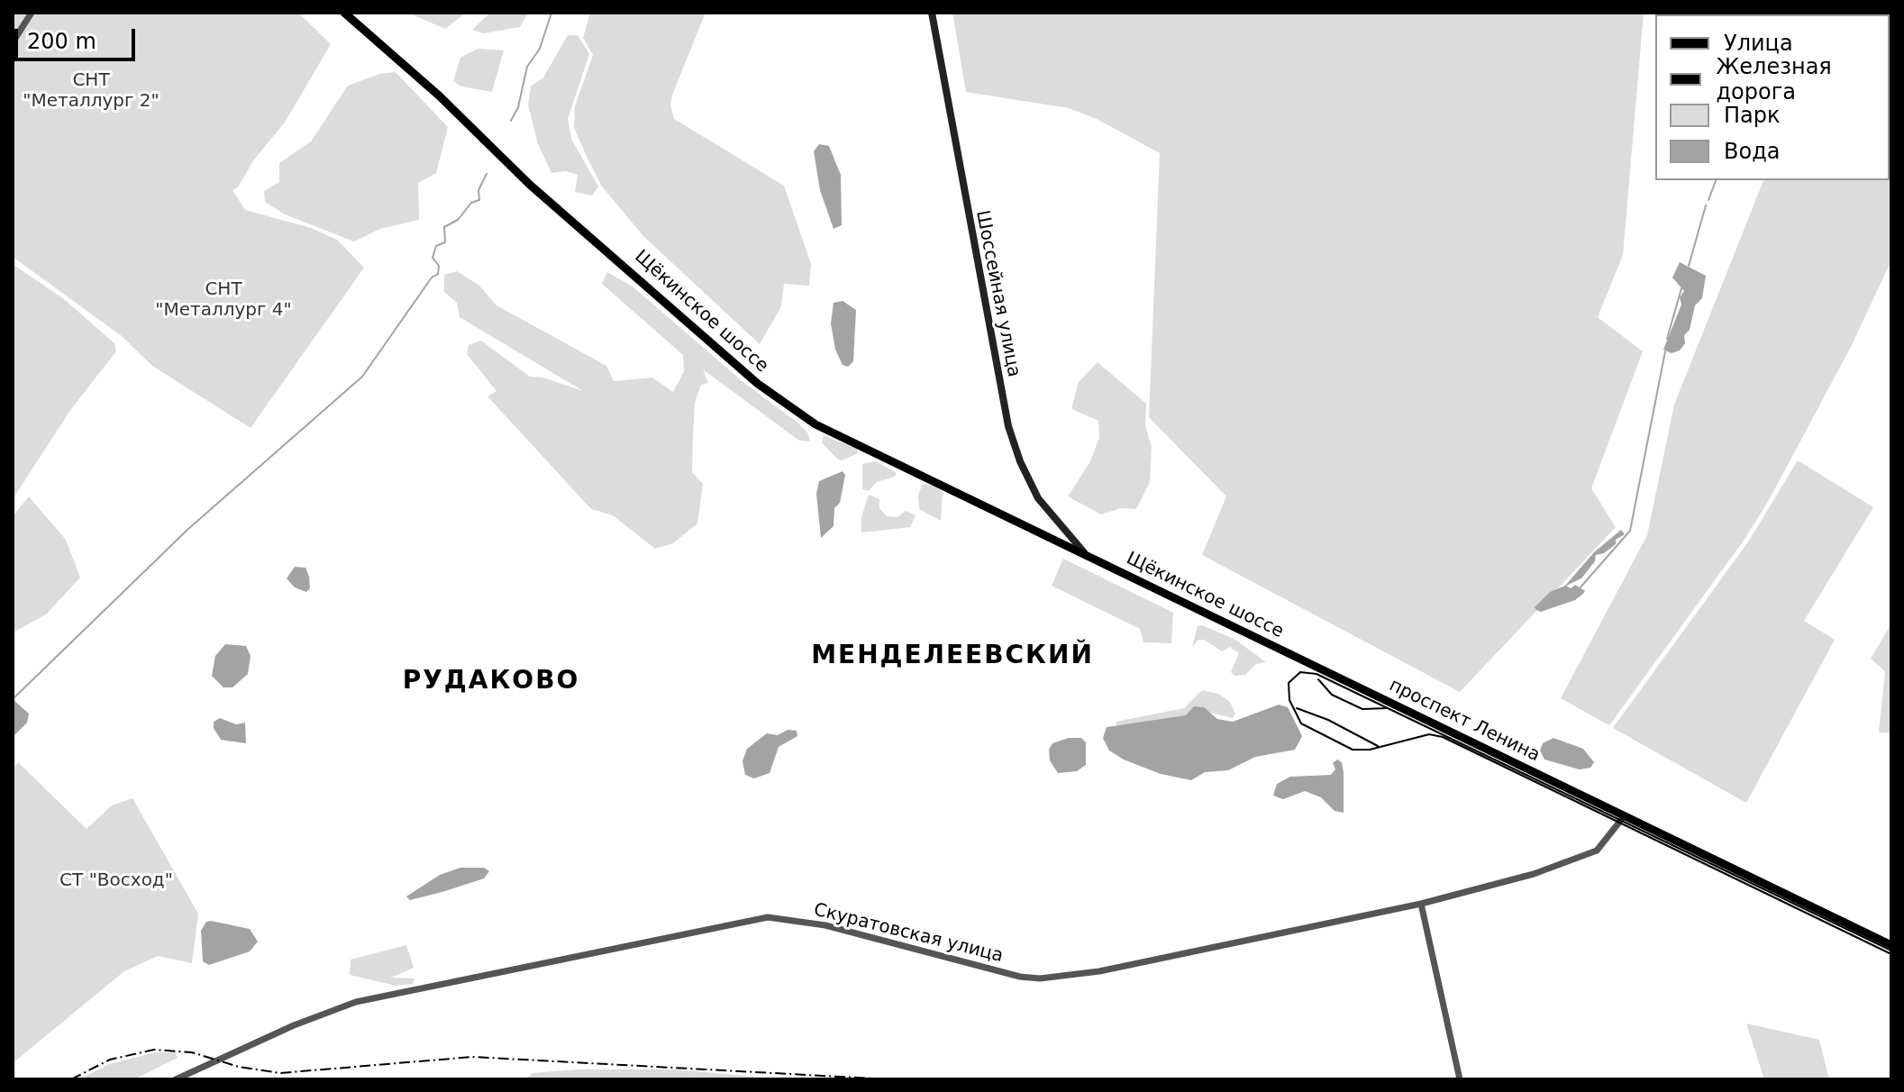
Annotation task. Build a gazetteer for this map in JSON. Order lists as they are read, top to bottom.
{
  "streets": {
    "main road": ["Шоссейная улица", "Щёкинское шоссе", "проспект Ленина"],
    "street": ["Скуратовская улица"]
  },
  "crossings": [
    ["Шоссейная улица", "Щёкинское шоссе"],
    ["Щёкинское шоссе", "проспект Ленина"],
    ["проспект Ленина", "Скуратовская улица"]
  ],
  "districts": ["МЕНДЕЛЕЕВСКИЙ", "РУДАКОВО"],
  "parks": ["СНТ \"Металлург 2\"", "СНТ \"Металлург 4\"", "СТ \"Восход\""],
  "legend": [
    "Улица",
    "Железная дорога",
    "Парк",
    "Вода"
  ],
  "scale_bar": "200 m"
}
